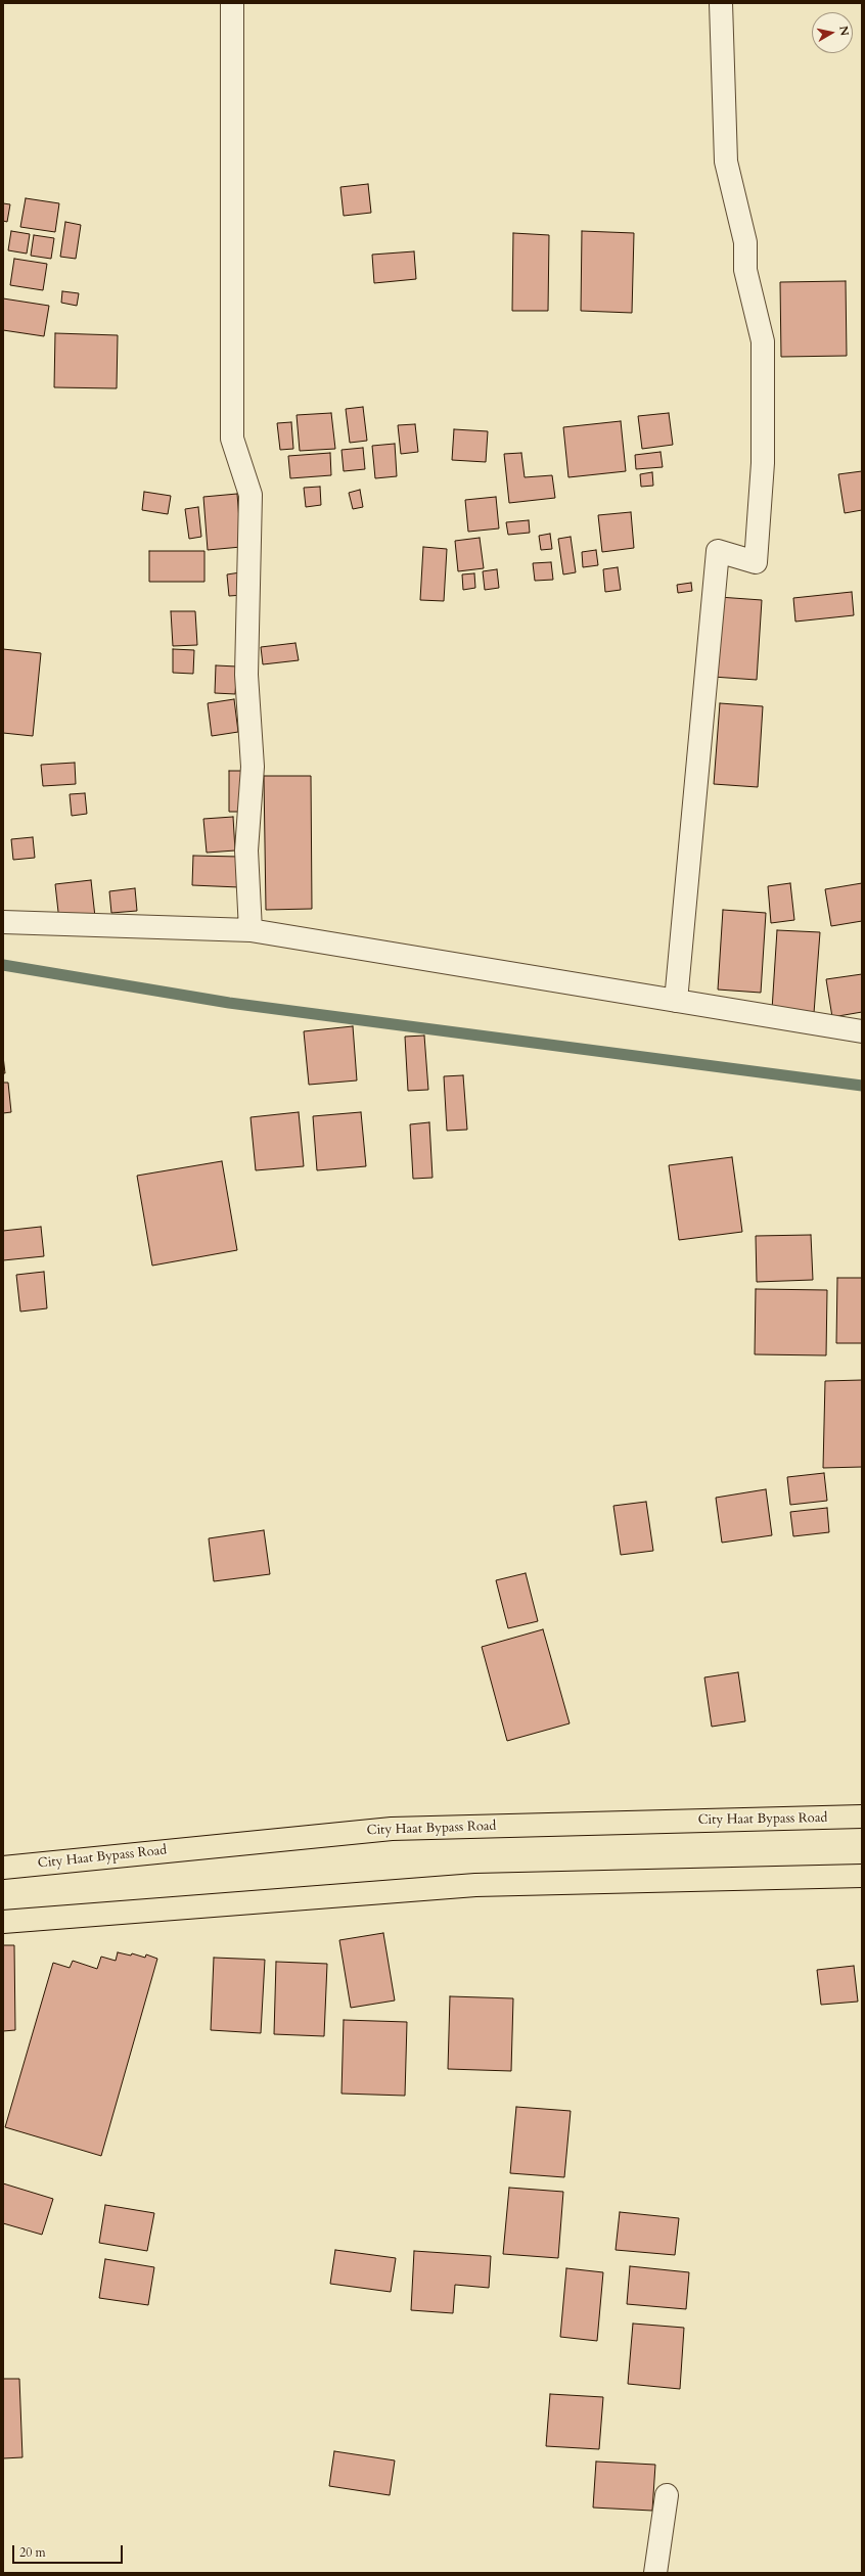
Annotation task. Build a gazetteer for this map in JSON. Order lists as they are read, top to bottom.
{
  "streets": {
    "main road": ["City Haat Bypass Road"]
  },
  "scale_bar": "20 m",
  "north": "right"
}
